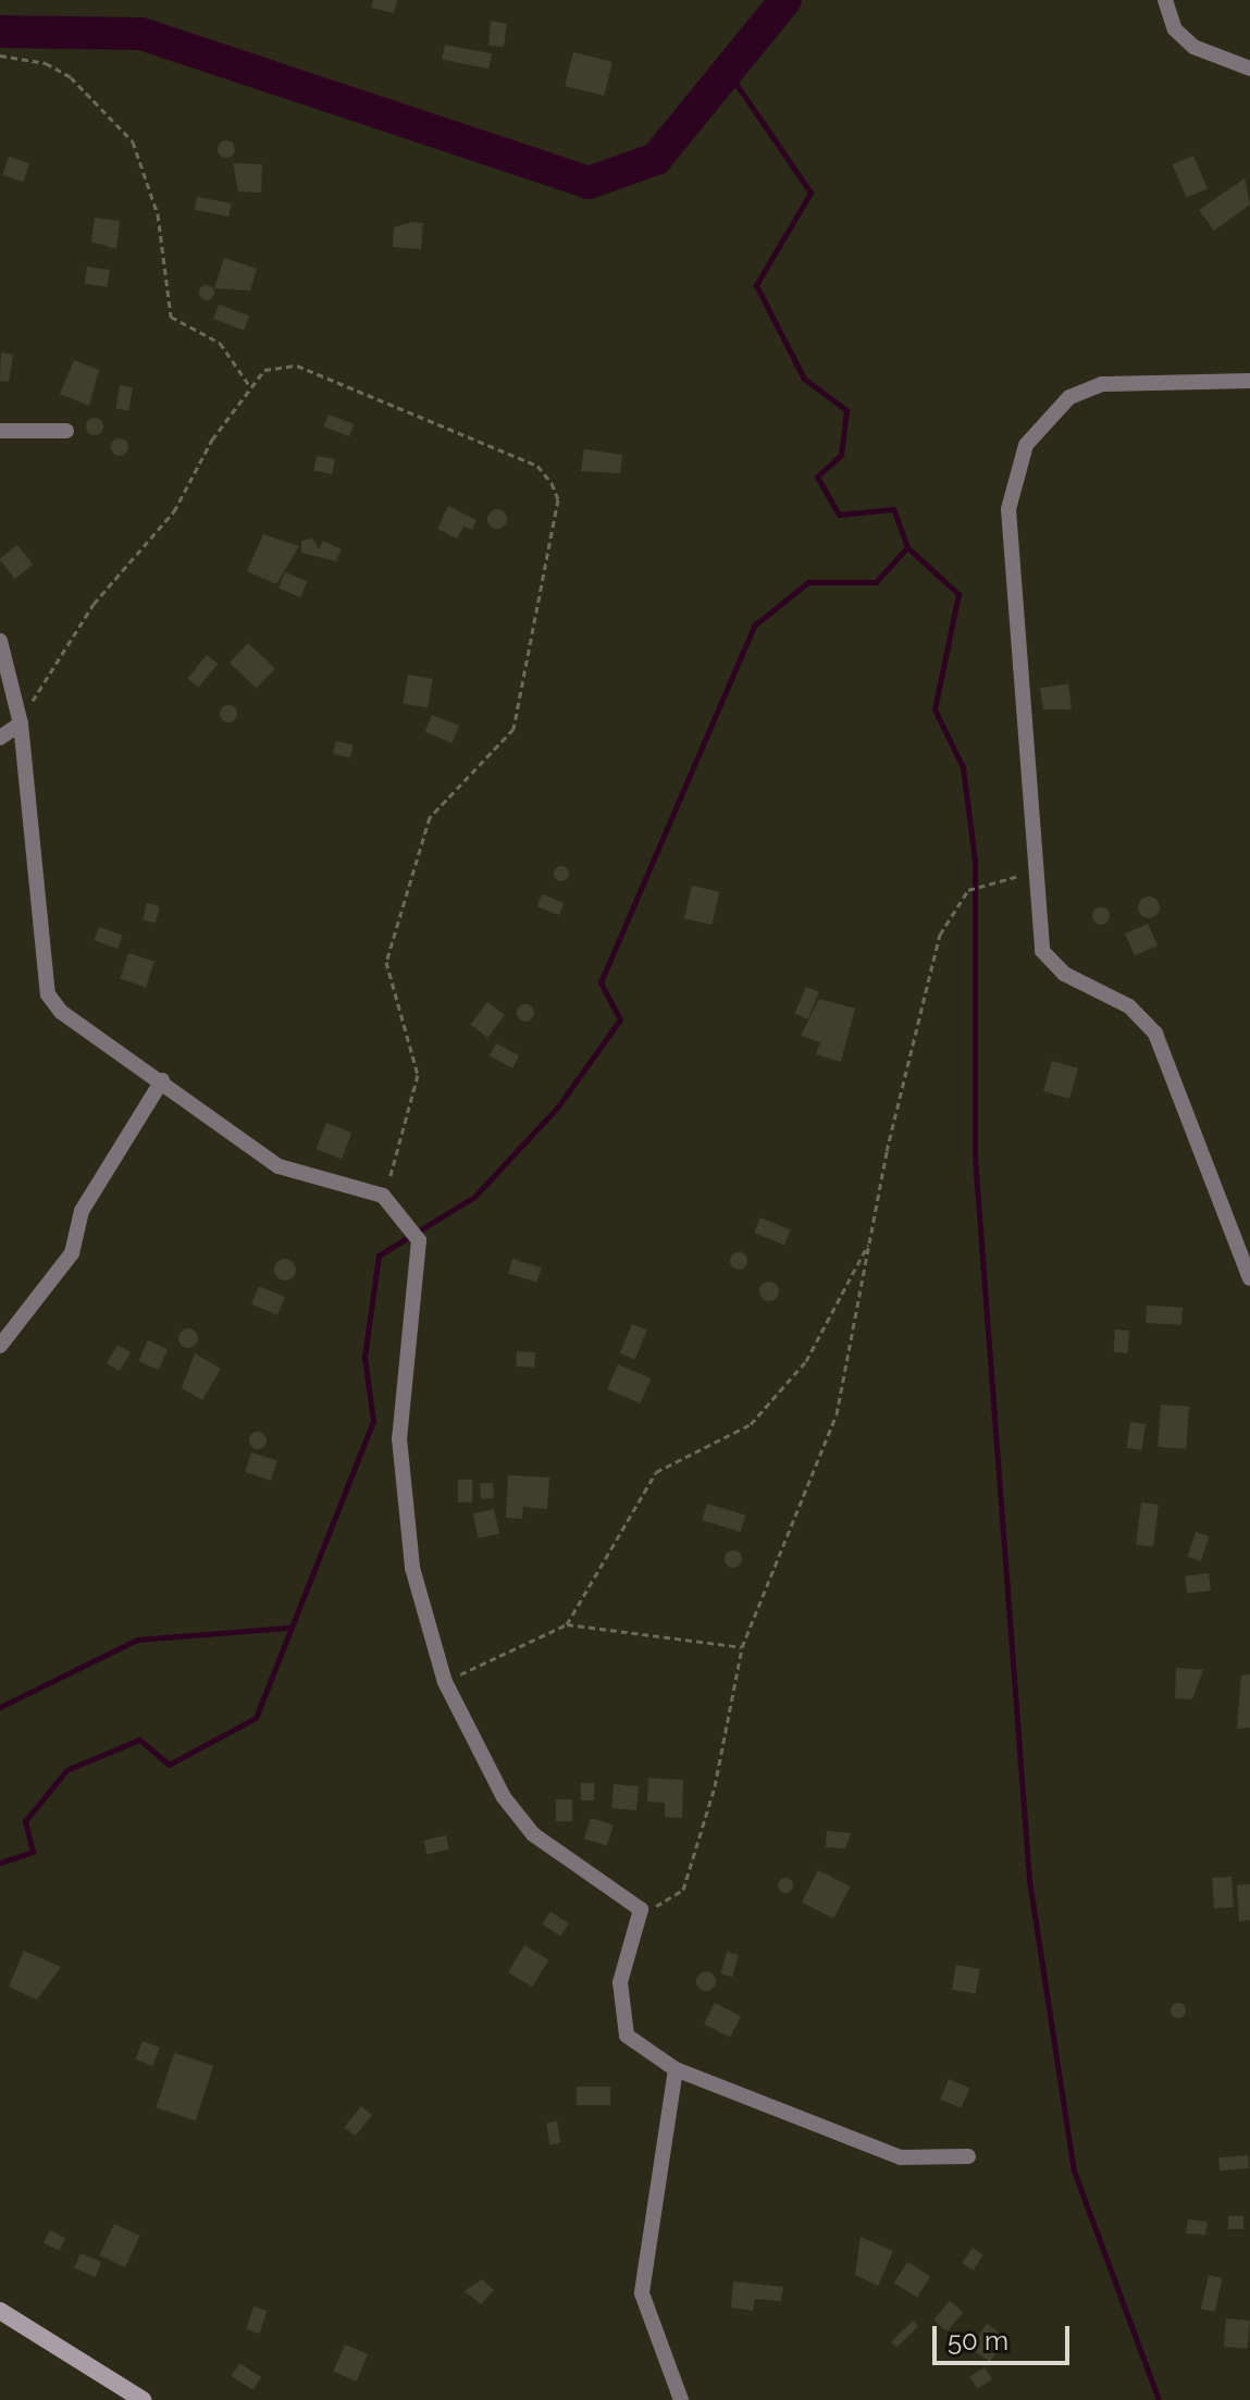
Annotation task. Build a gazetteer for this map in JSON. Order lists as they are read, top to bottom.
{
  "scale_bar": "50 m"
}
